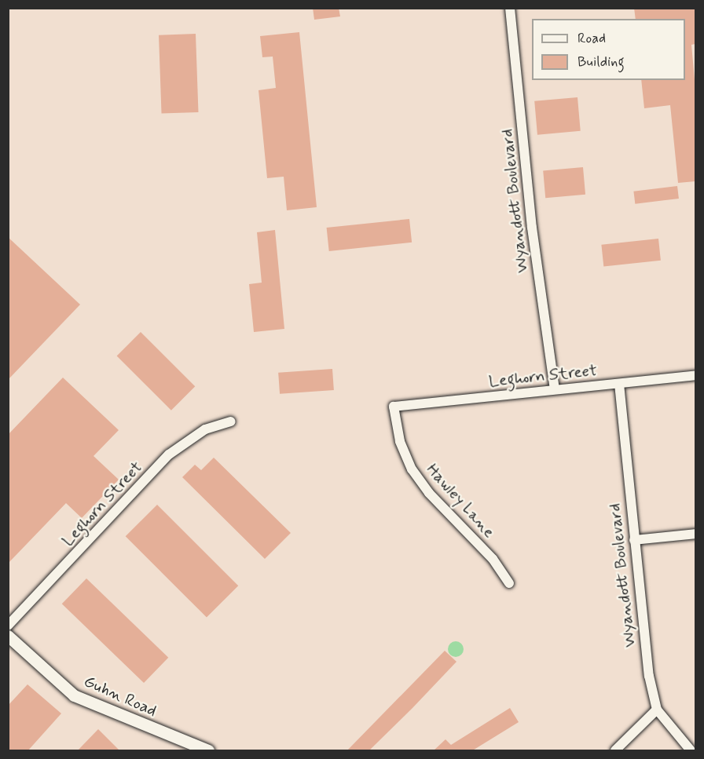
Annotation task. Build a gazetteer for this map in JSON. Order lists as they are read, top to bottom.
{
  "streets": {
    "street": [
      "Wyandott Boulevard",
      "Leghorn Street",
      "Hawley Lane",
      "Guhn Road"
    ]
  },
  "crossings": [
    ["Wyandott Boulevard", "Leghorn Street"],
    ["Leghorn Street", "Hawley Lane"]
  ],
  "legend": ["Road", "Building"]
}
